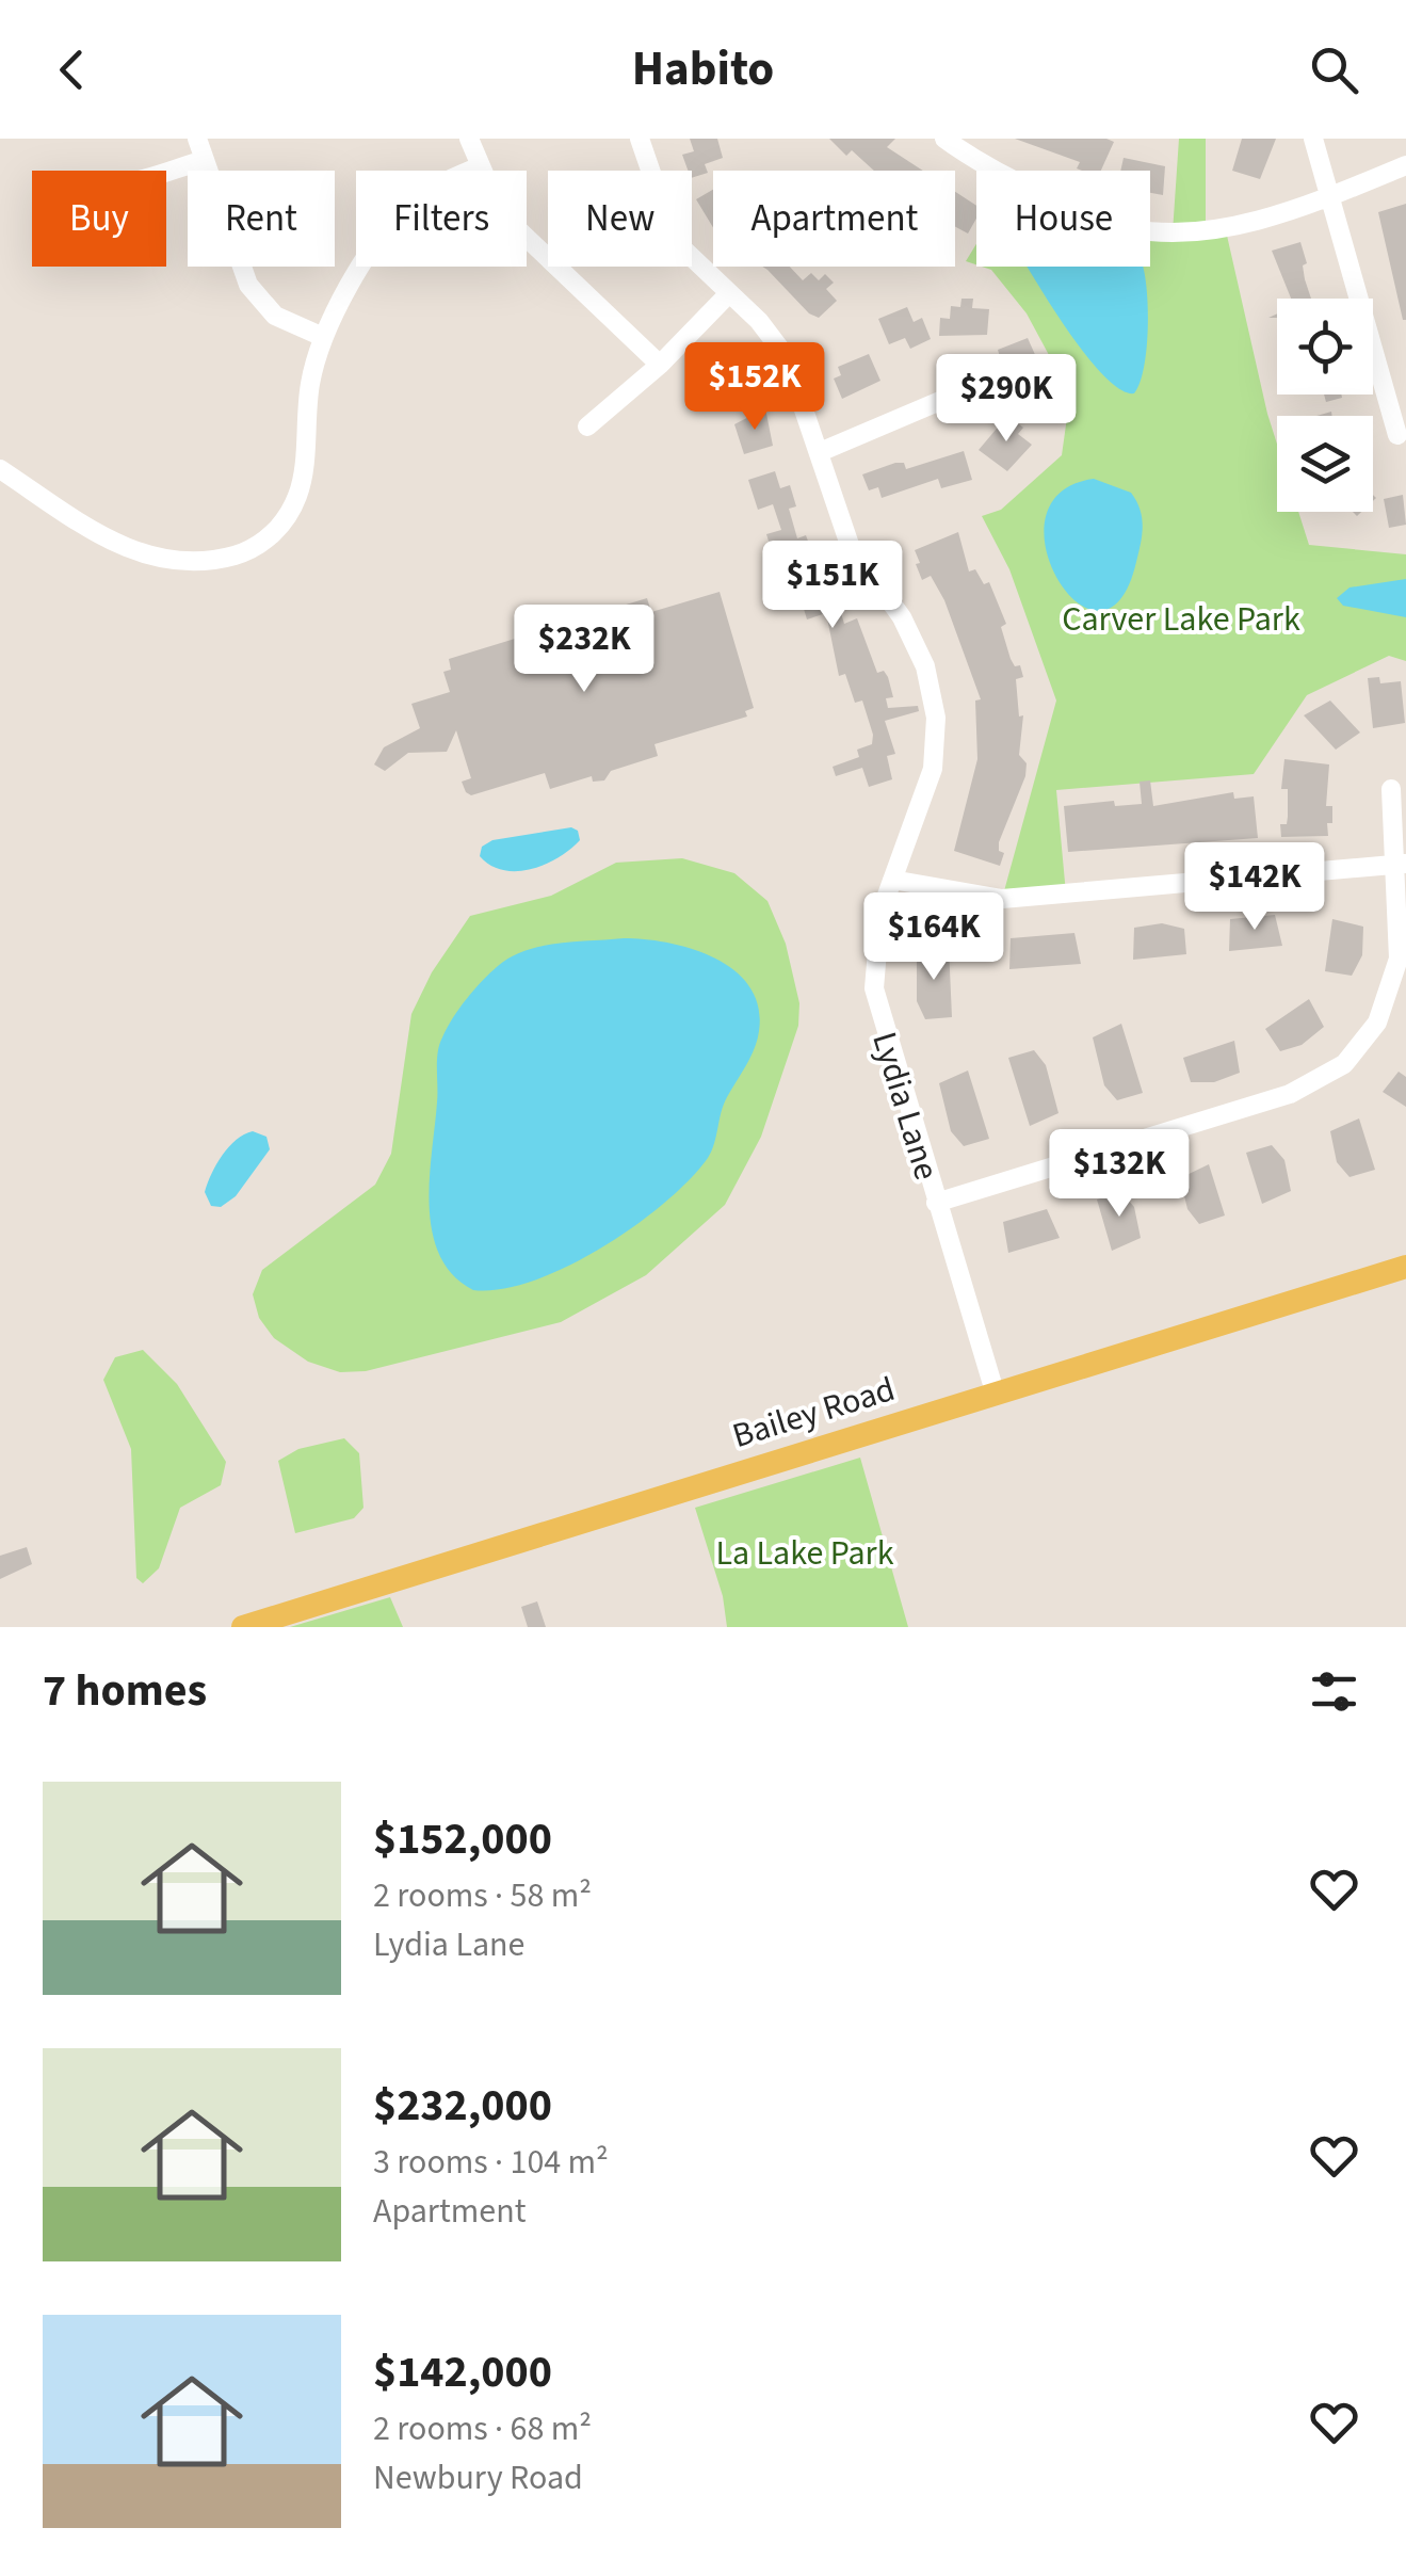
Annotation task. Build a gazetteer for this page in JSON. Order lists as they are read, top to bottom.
{
  "streets": {
    "main road": ["Bailey Road"],
    "street": ["Lydia Lane"]
  },
  "crossings": [
    ["Lydia Lane", "Bailey Road"]
  ],
  "parks": ["Carver Lake Park", "La Lake Park"],
  "page": {
    "header": "Habito",
    "chip": [
      "Buy",
      "Rent",
      "Filters",
      "New",
      "Apartment",
      "House"
    ],
    "price": [
      "$152K",
      "$290K",
      "$151K",
      "$232K",
      "$142K",
      "$164K",
      "$132K"
    ],
    "heading": "7 homes",
    "list": [
      {
        "name": "$152,000",
        "note": "2 rooms · 58 m² · Lydia Lane"
      },
      {
        "name": "$232,000",
        "note": "3 rooms · 104 m² · Apartment"
      },
      {
        "name": "$142,000",
        "note": "2 rooms · 68 m² · Newbury Road"
      }
    ]
  }
}
